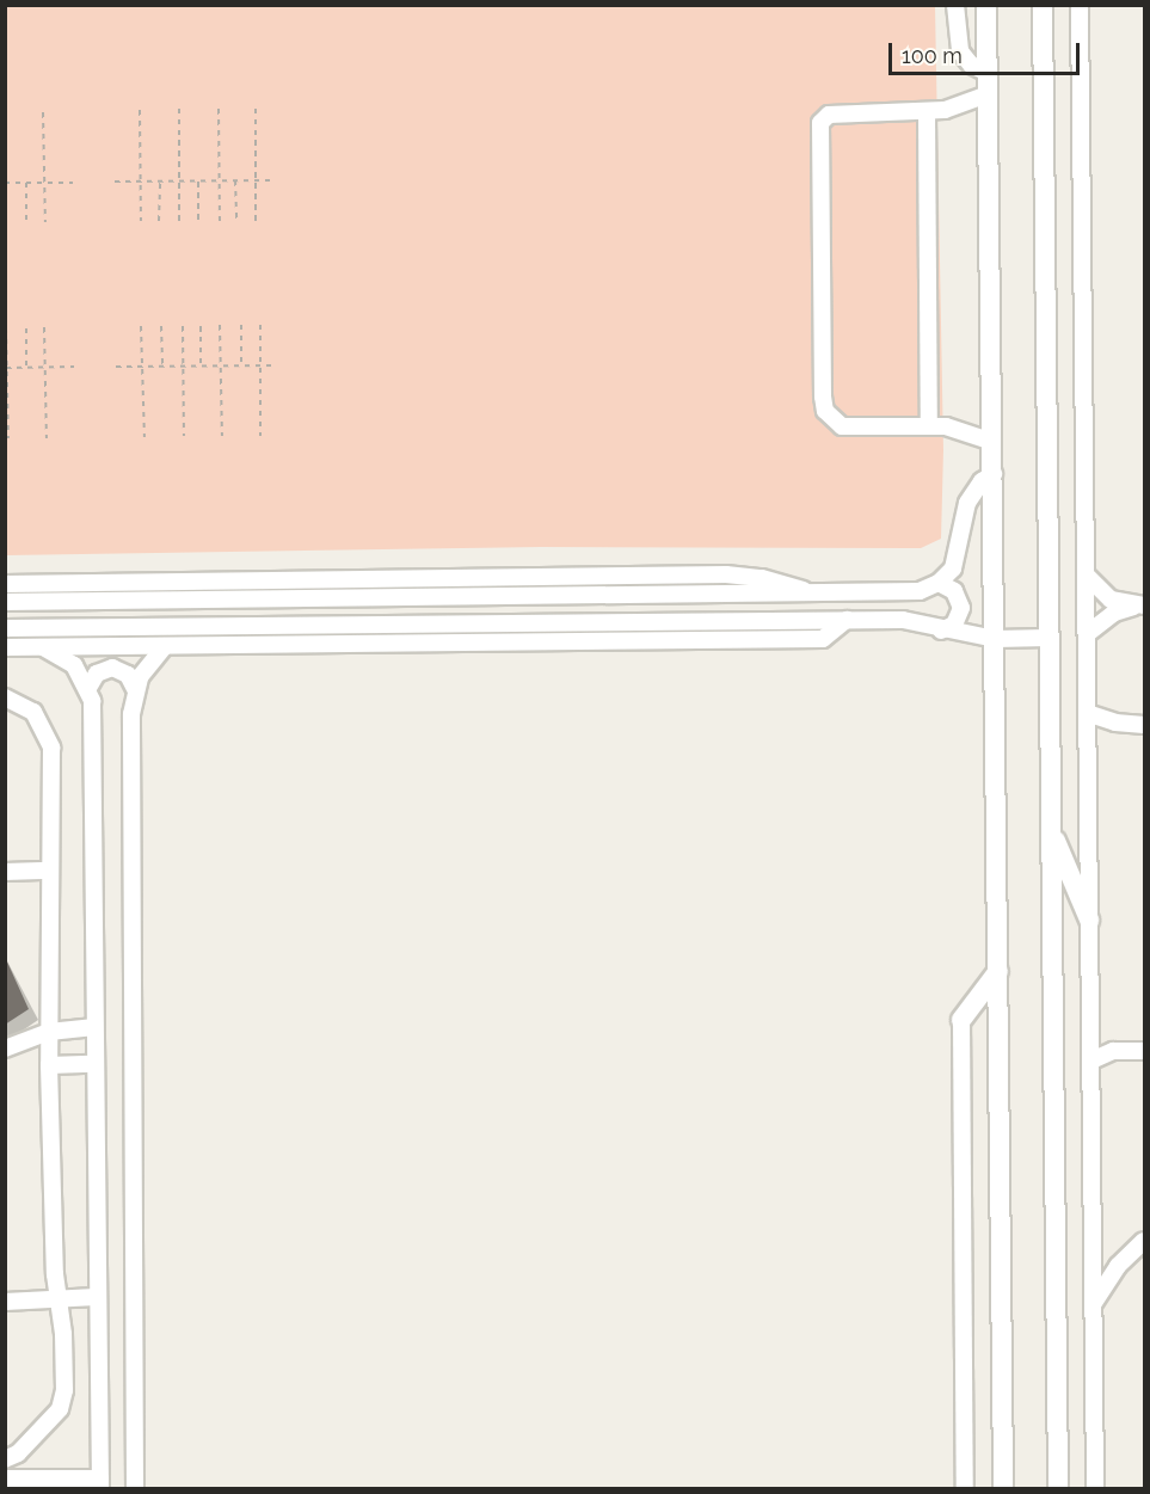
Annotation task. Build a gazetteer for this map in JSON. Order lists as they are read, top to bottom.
{
  "scale_bar": "100 m"
}
